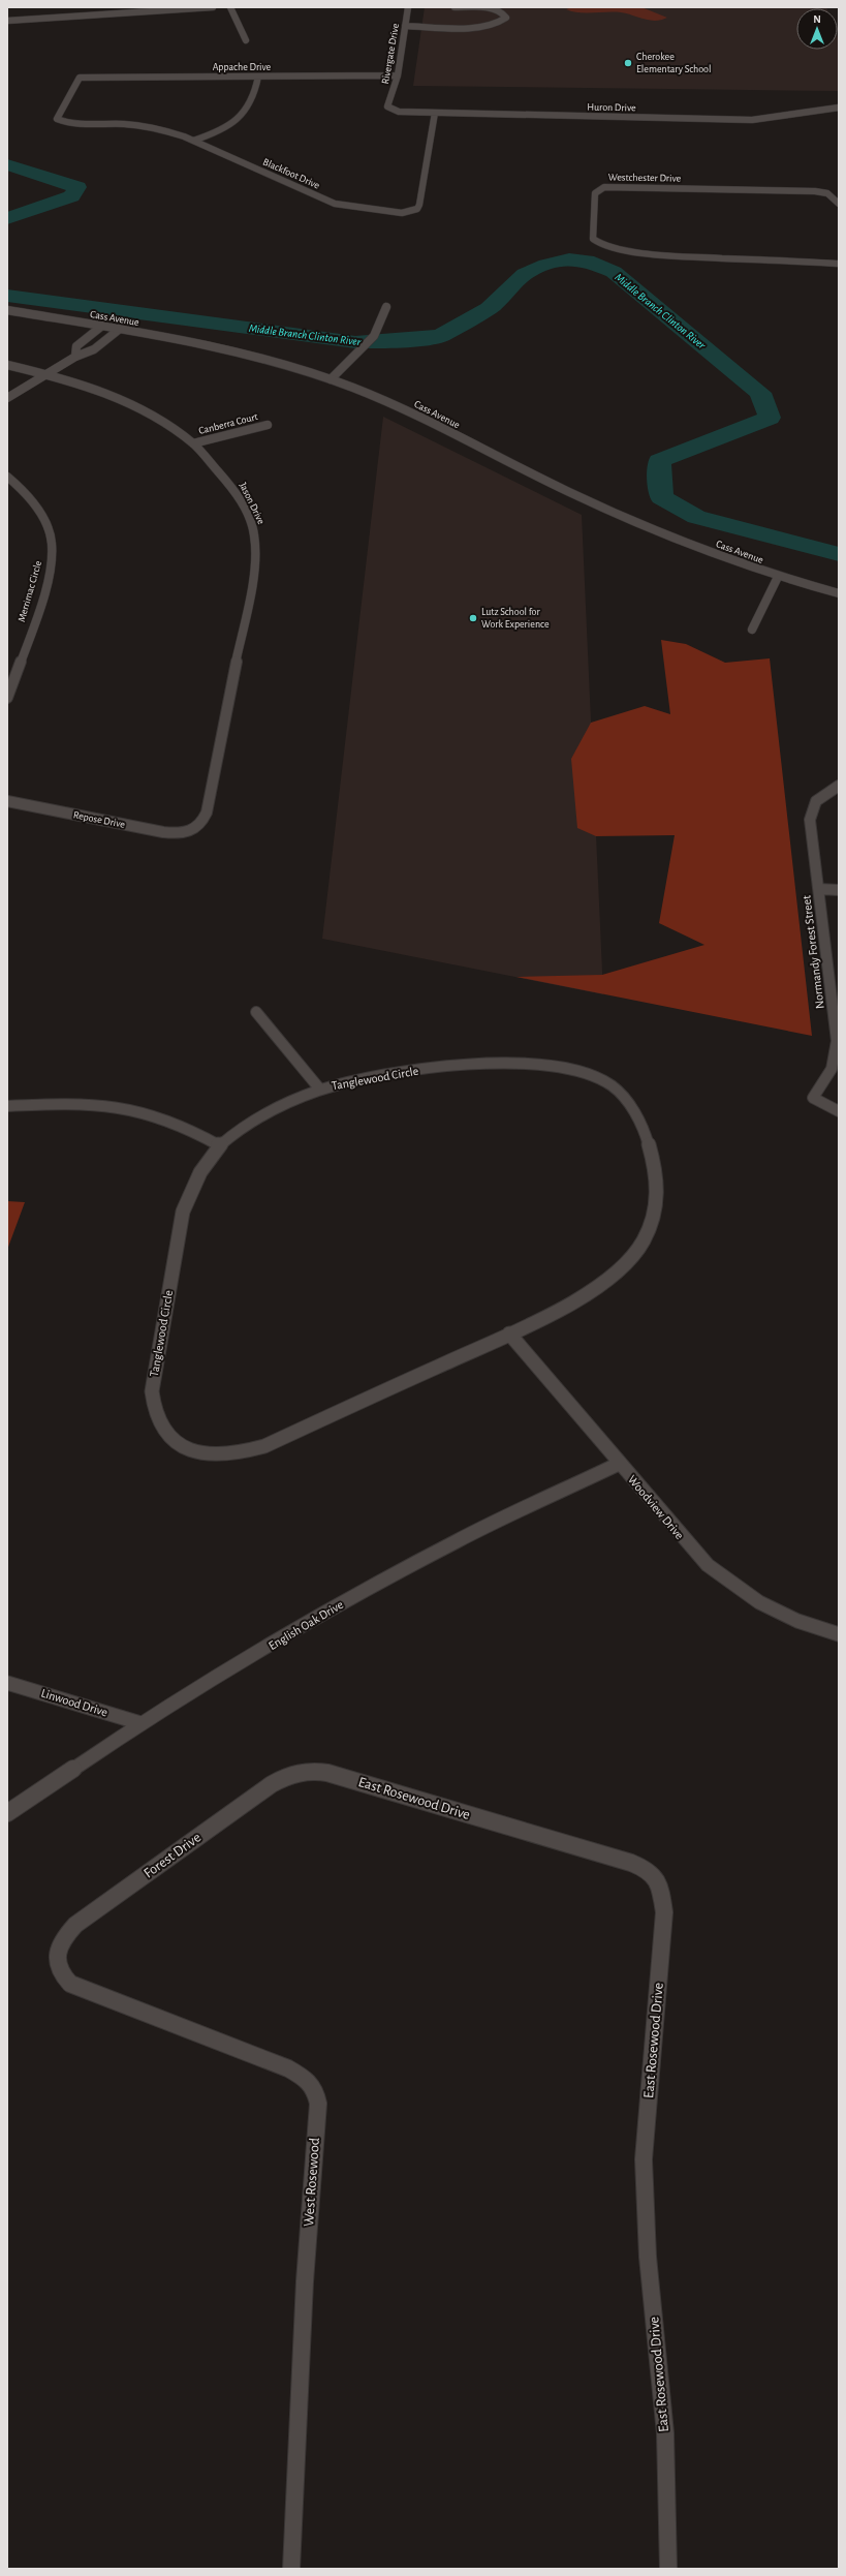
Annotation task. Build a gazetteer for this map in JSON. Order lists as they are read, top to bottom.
{
  "streets": {
    "street": [
      "Rivergate Drive",
      "Appache Drive",
      "Huron Drive",
      "Blackfoot Drive",
      "Westchester Drive",
      "Cass Avenue",
      "Canberra Court",
      "Jason Drive",
      "Merrimac Circle",
      "Repose Drive",
      "Normandy Forest Street",
      "Tanglewood Circle",
      "Woodview Drive",
      "English Oak Drive",
      "Linwood Drive",
      "East Rosewood Drive",
      "Forest Drive",
      "West Rosewood"
    ]
  },
  "crossings": [
    ["Rivergate Drive", "Appache Drive"],
    ["Rivergate Drive", "Huron Drive"],
    ["Appache Drive", "Blackfoot Drive"],
    ["Huron Drive", "Blackfoot Drive"],
    ["Canberra Court", "Jason Drive"],
    ["Jason Drive", "Repose Drive"],
    ["Tanglewood Circle", "Woodview Drive"],
    ["Woodview Drive", "English Oak Drive"],
    ["English Oak Drive", "Linwood Drive"],
    ["East Rosewood Drive", "Forest Drive"],
    ["Forest Drive", "West Rosewood"]
  ],
  "water": ["Middle Branch Clinton River"],
  "places": ["Cherokee Elementary School", "Lutz School for Work Experience"],
  "north": "top"
}
